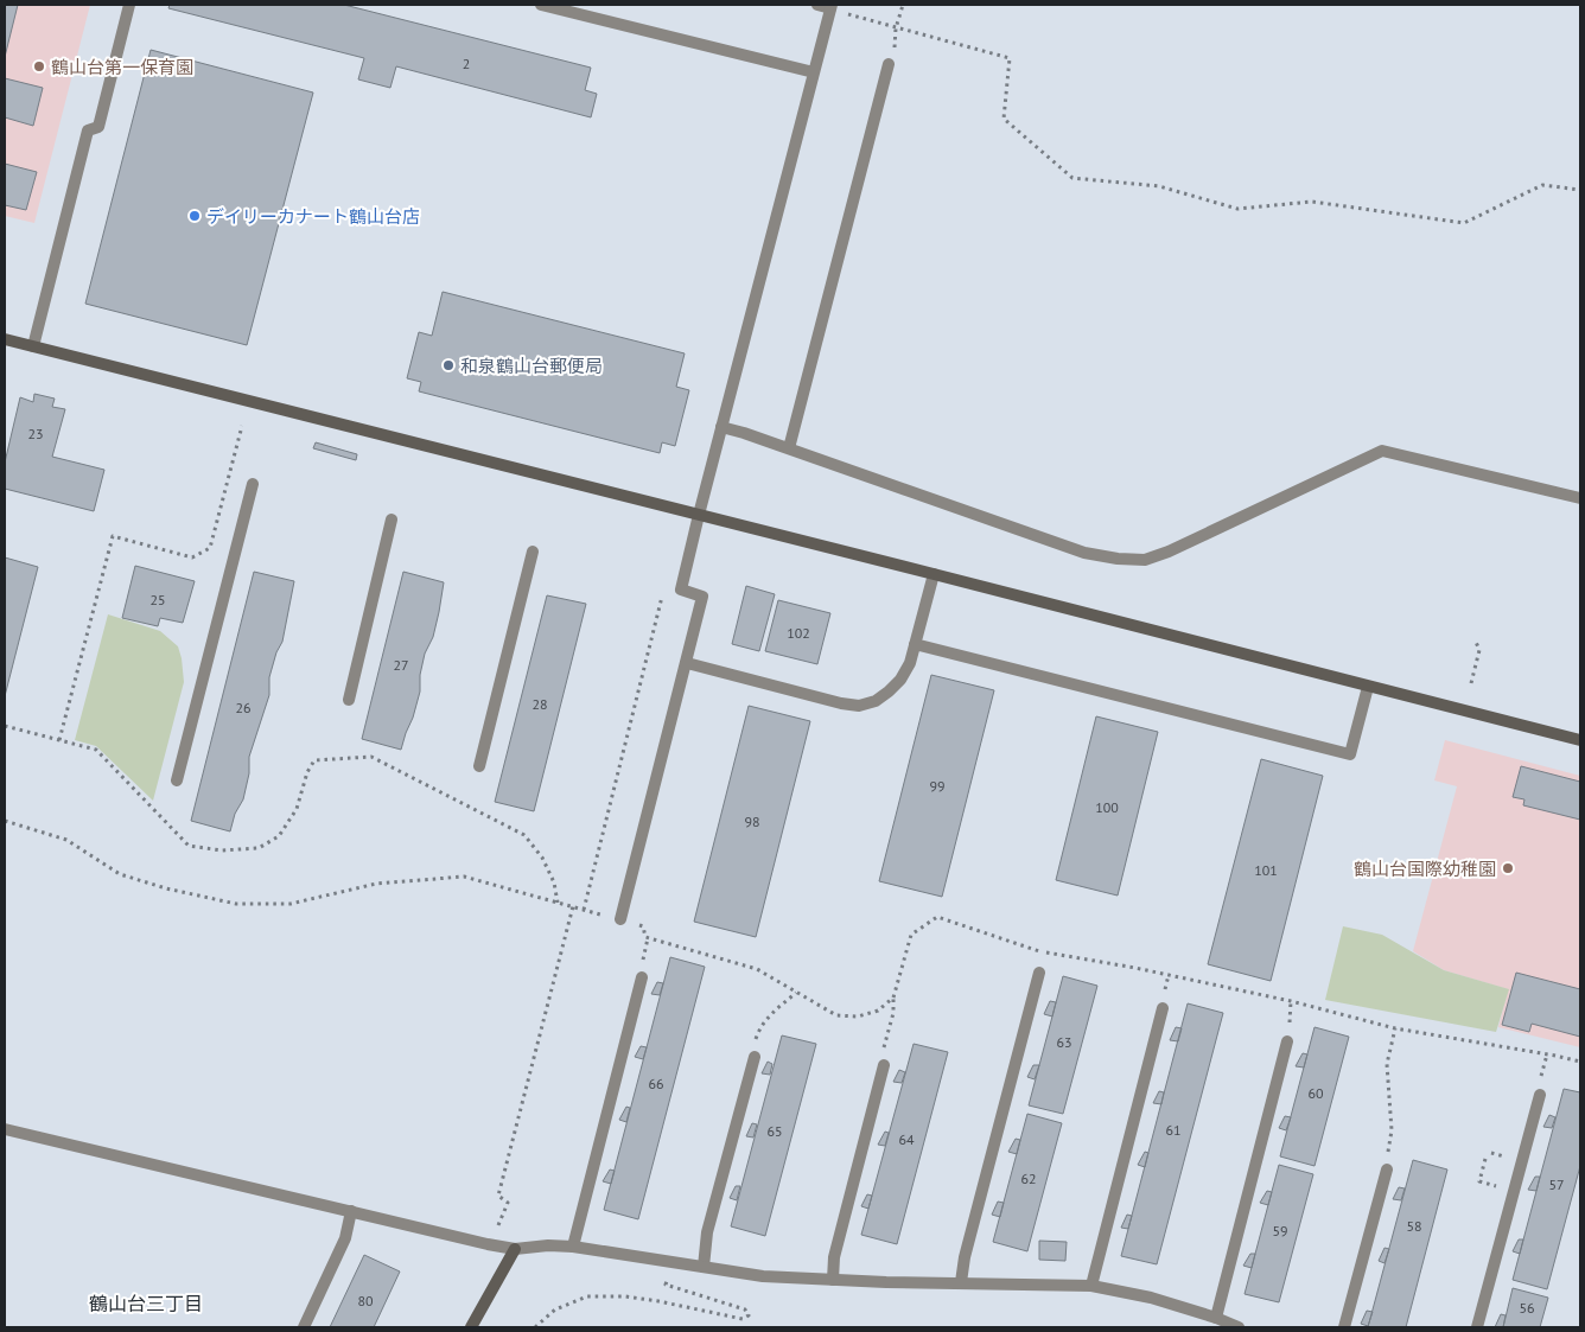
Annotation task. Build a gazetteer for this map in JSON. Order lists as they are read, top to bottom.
{
  "districts": ["鶴山台三丁目"],
  "places": [
    "鶴山台第一保育園",
    "デイリーカナート鶴山台店",
    "和泉鶴山台郵便局",
    "鶴山台国際幼稚園"
  ],
  "house_numbers": [
    "2",
    "23",
    "25",
    "102",
    "27",
    "28",
    "26",
    "99",
    "100",
    "98",
    "101",
    "63",
    "66",
    "60",
    "61",
    "65",
    "64",
    "62",
    "57",
    "58",
    "59",
    "80",
    "56"
  ]
}
